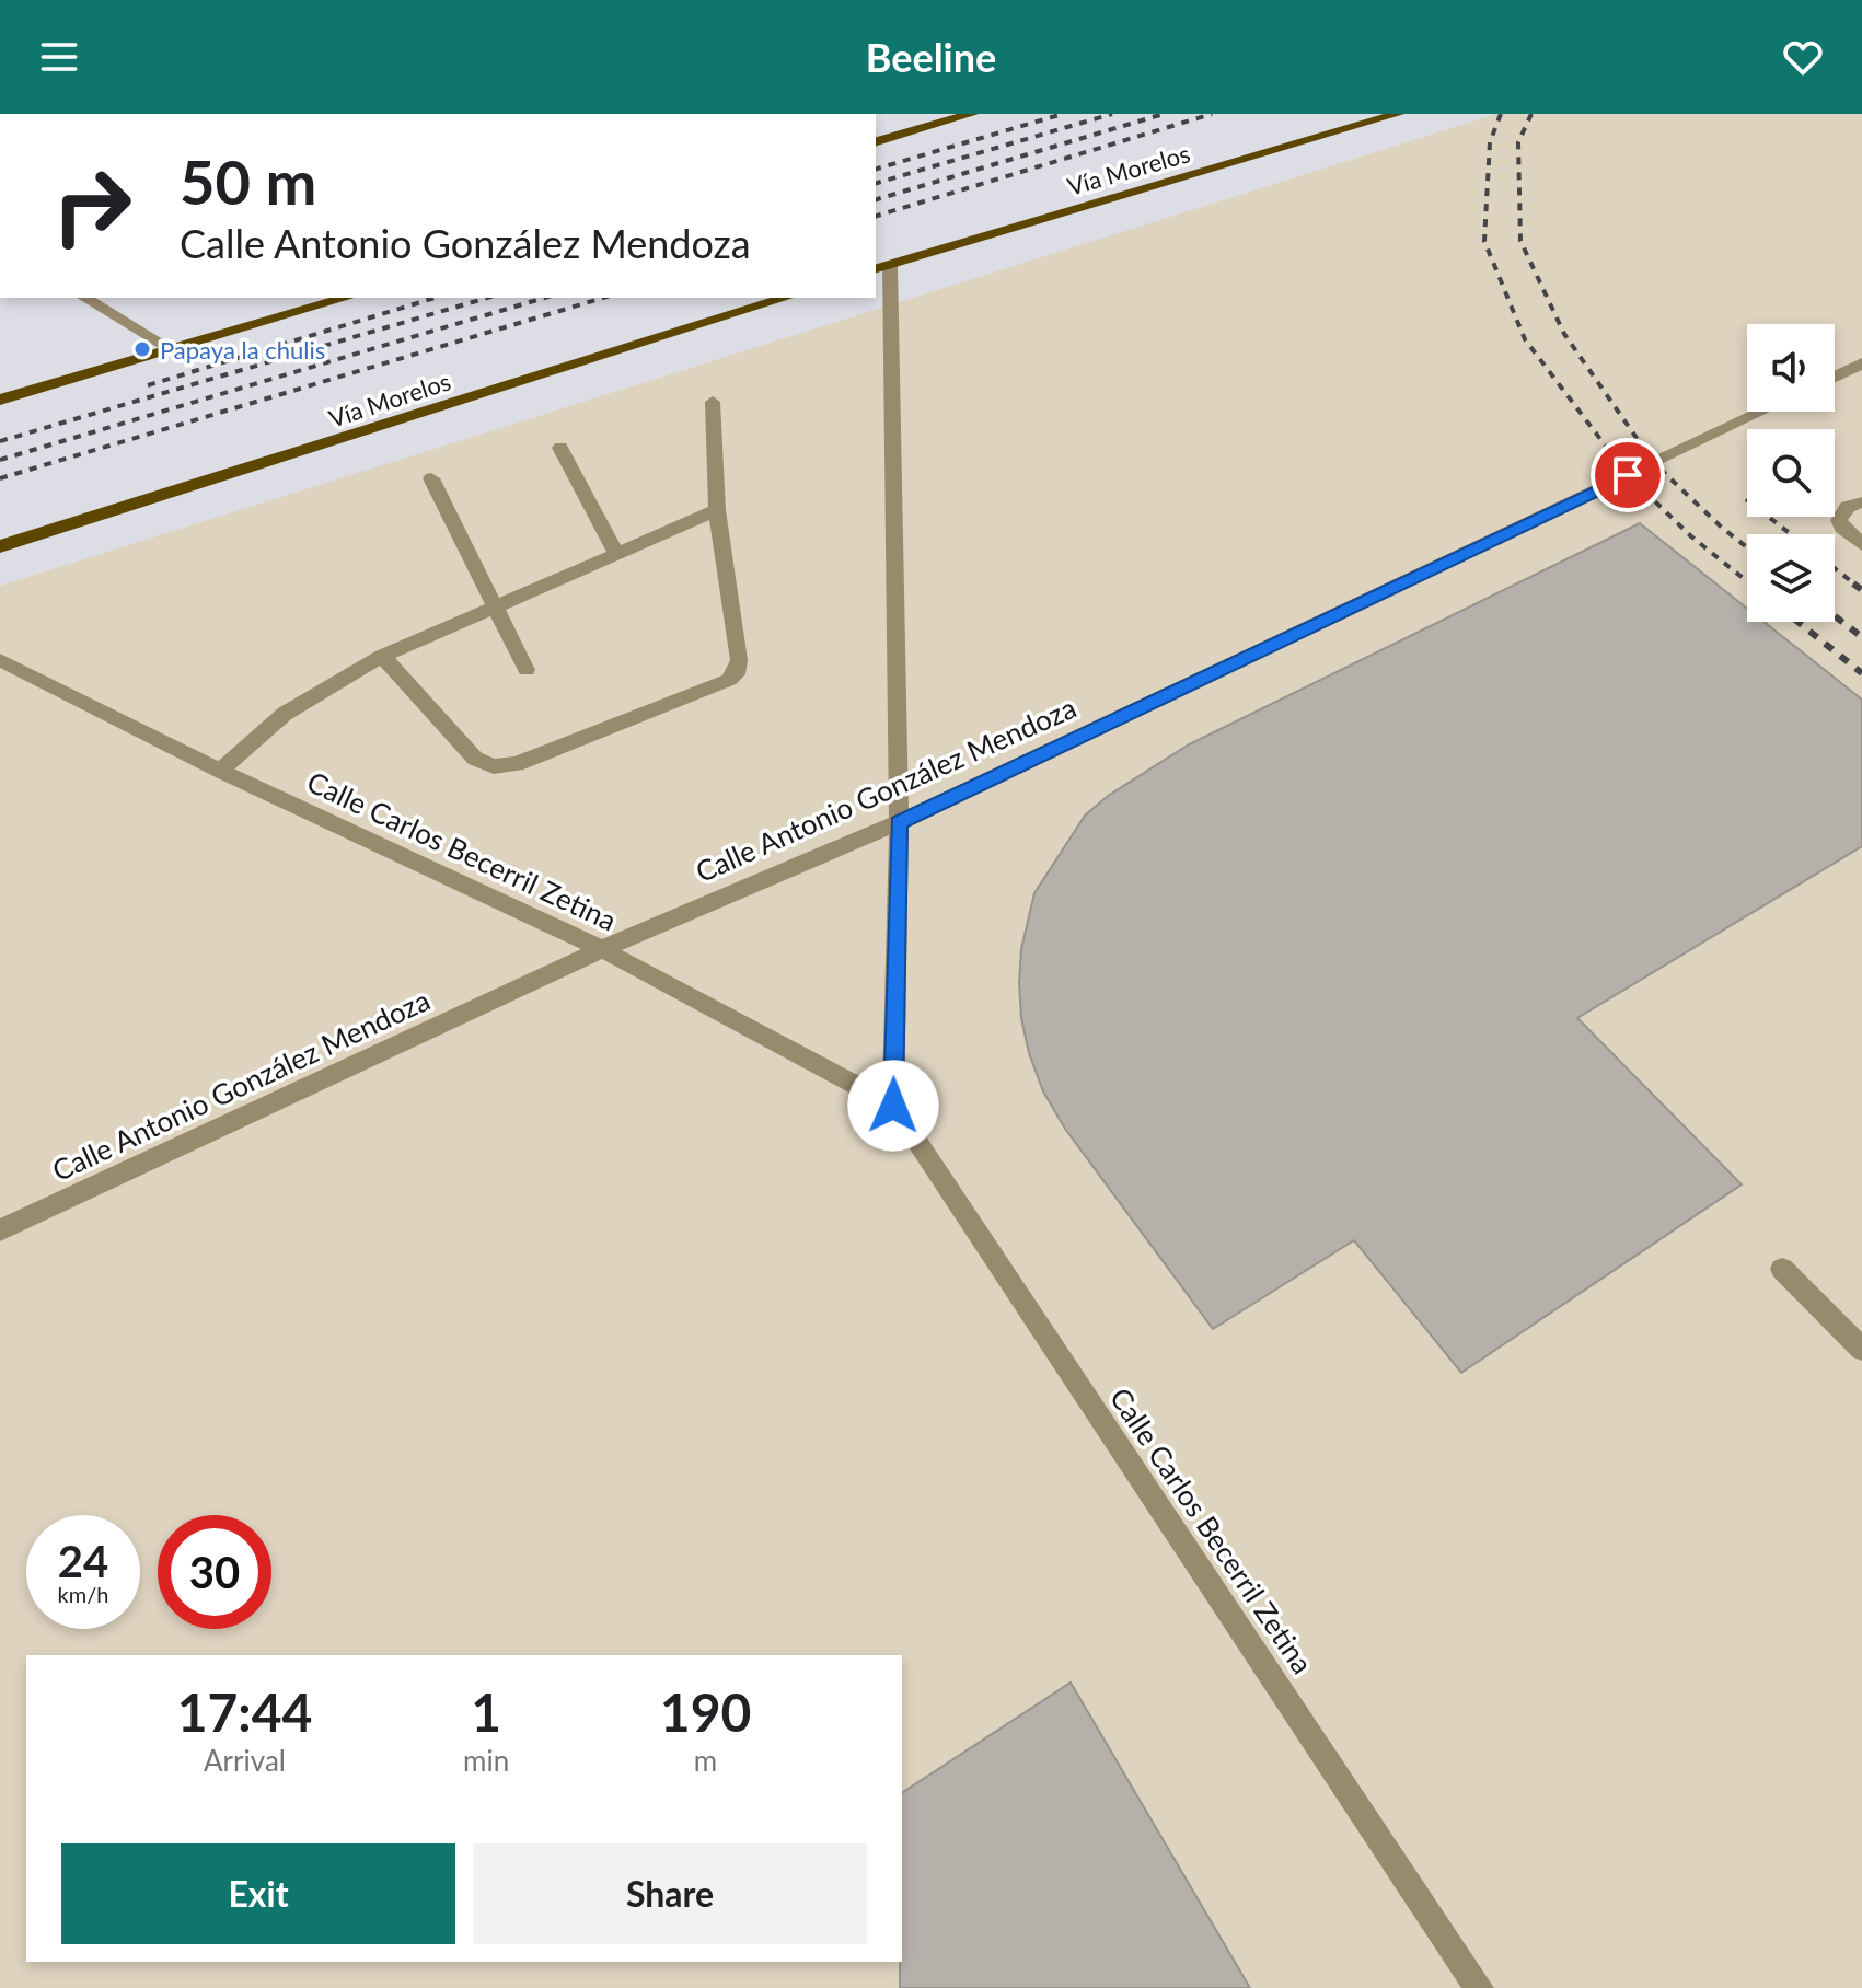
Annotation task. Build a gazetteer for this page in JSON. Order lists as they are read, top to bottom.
{
  "streets": {
    "main road": ["Vía Morelos"],
    "street": ["Calle Antonio González Mendoza", "Calle Carlos Becerril Zetina"]
  },
  "crossings": [
    ["Calle Antonio González Mendoza", "Calle Carlos Becerril Zetina"]
  ],
  "places": ["Papaya la chulis"],
  "page": {
    "header": "Beeline",
    "turn": ["50 m", "Calle Antonio González Mendoza"],
    "speed": "24 km/h",
    "limit": "30",
    "eta": [
      "17:44",
      "Arrival",
      "1",
      "min",
      "190",
      "m"
    ],
    "buttons": ["Exit", "Share"]
  }
}
